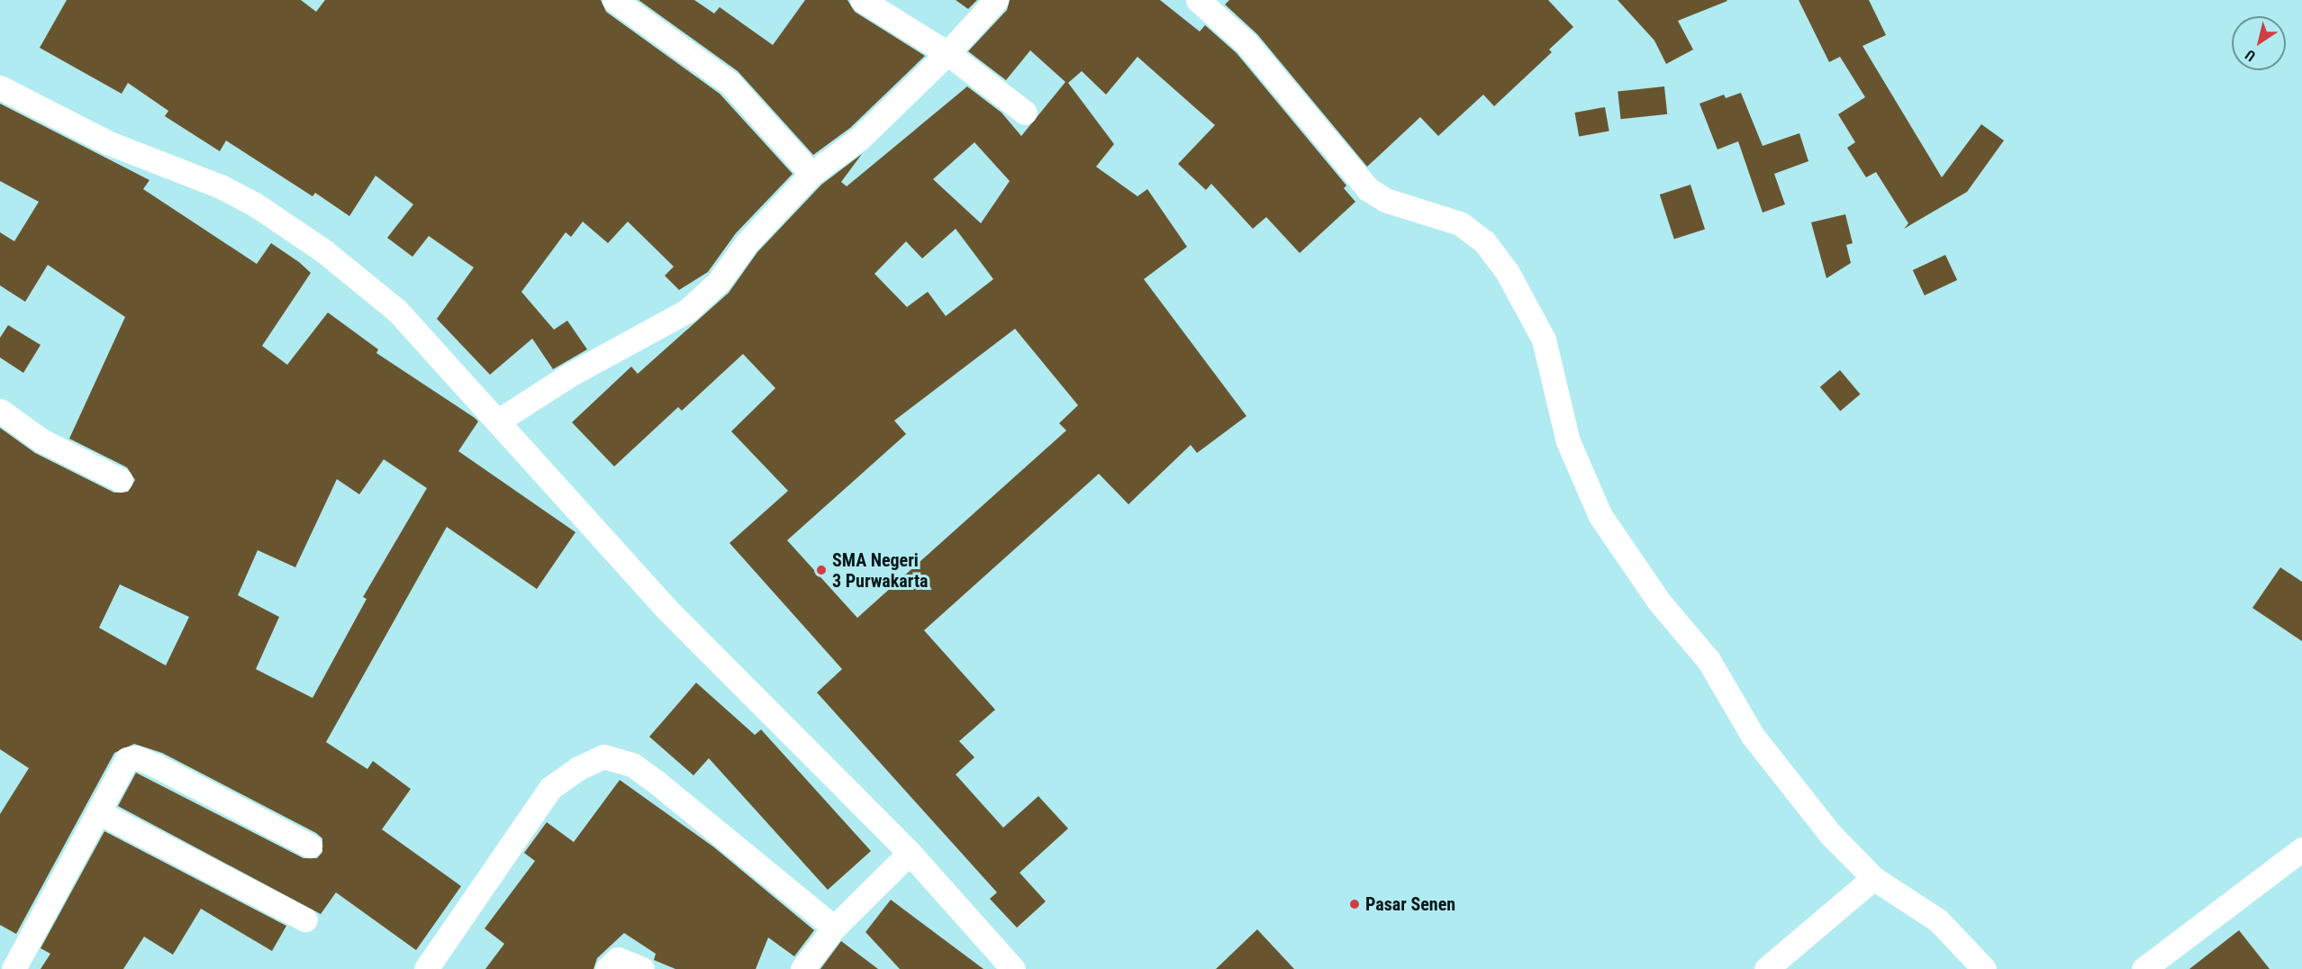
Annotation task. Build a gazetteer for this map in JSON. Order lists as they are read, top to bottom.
{
  "places": ["SMA Negeri 3 Purwakarta", "Pasar Senen"],
  "north": "bottom left"
}
